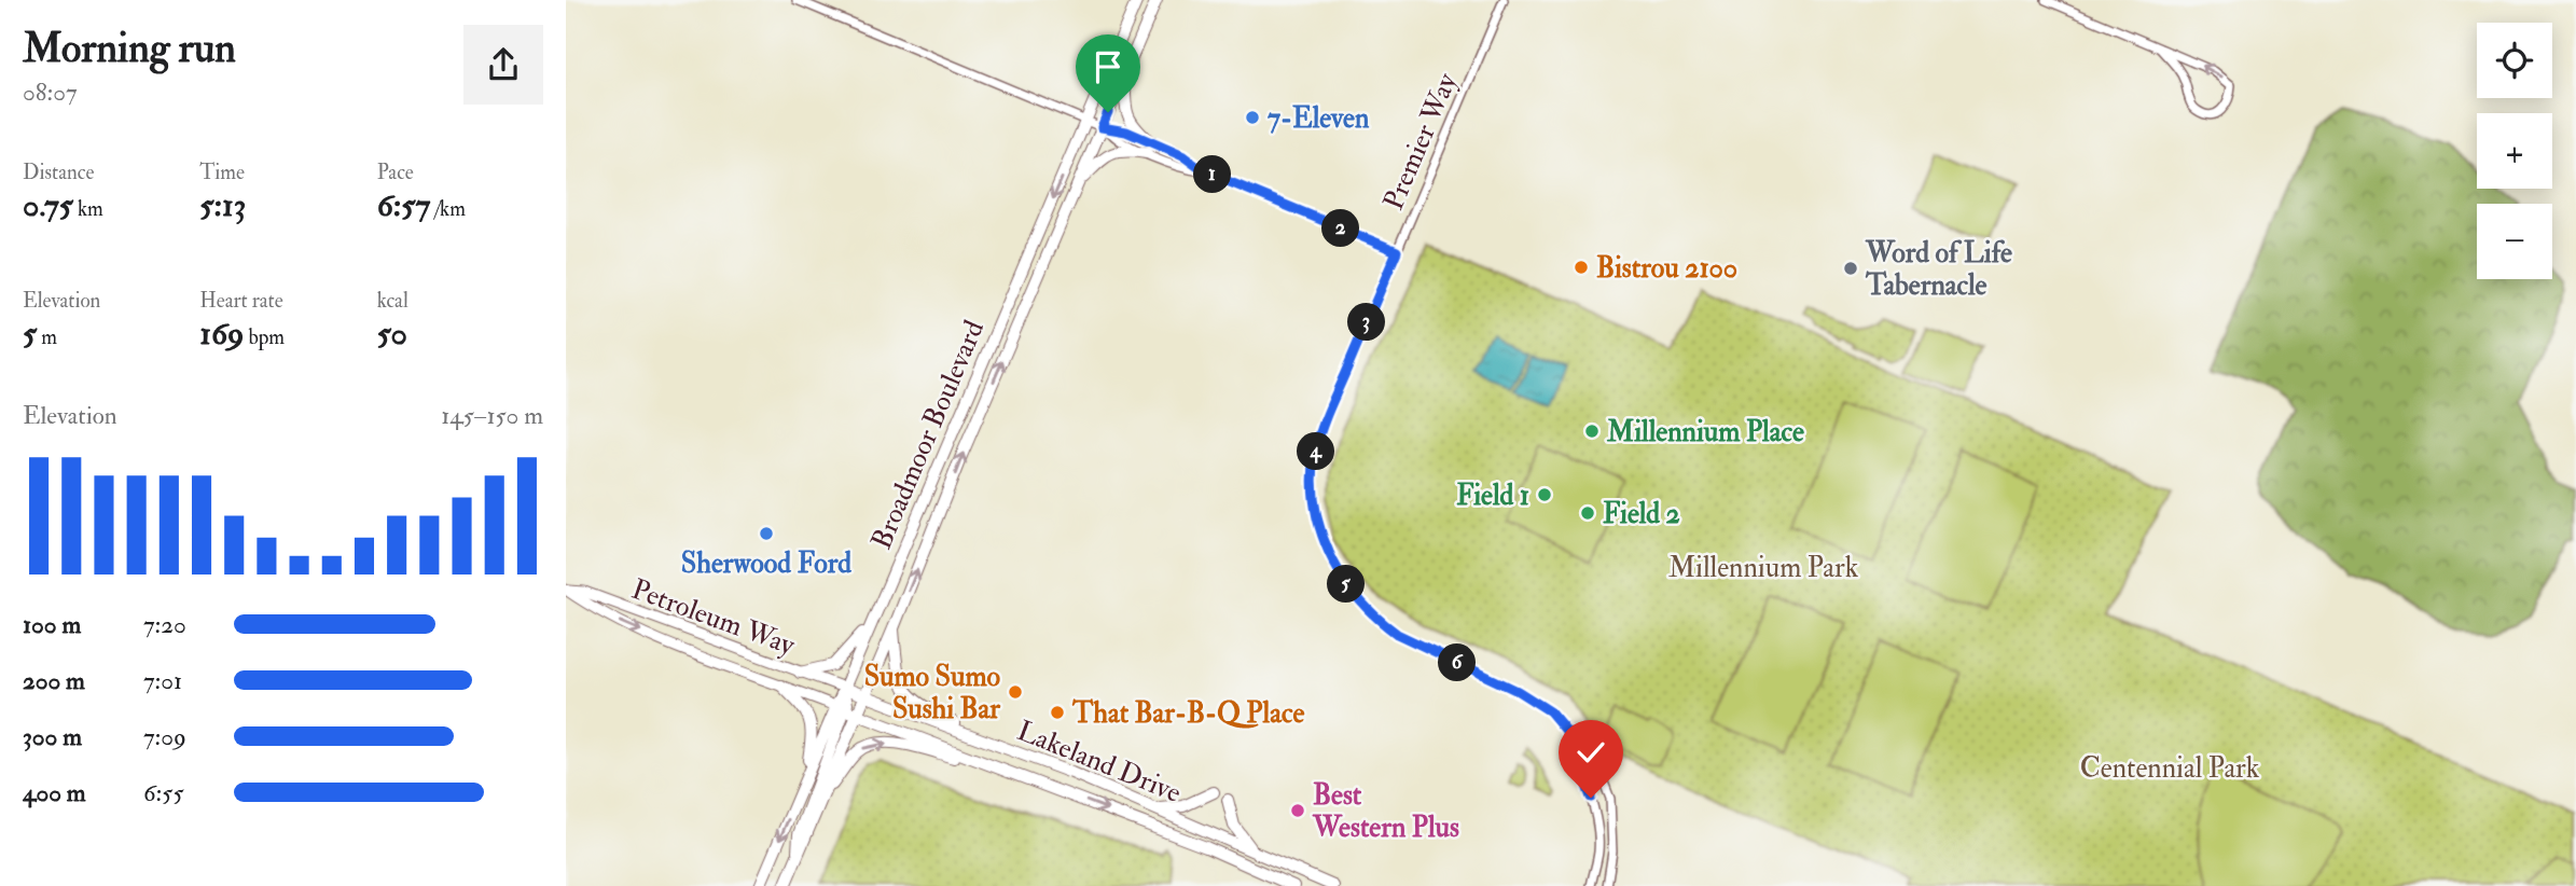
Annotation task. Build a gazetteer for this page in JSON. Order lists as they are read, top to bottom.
{
  "streets": {
    "main road": ["Broadmoor Boulevard", "Lakeland Drive"],
    "street": ["Premier Way", "Petroleum Way"]
  },
  "crossings": [
    ["Broadmoor Boulevard", "Petroleum Way"],
    ["Broadmoor Boulevard", "Lakeland Drive"],
    ["Petroleum Way", "Lakeland Drive"]
  ],
  "parks": ["Millennium Park", "Centennial Park"],
  "places": [
    "7-Eleven",
    "Bistrou 2100",
    "Word of Life Tabernacle",
    "Millennium Place",
    "Field 1",
    "Field 2",
    "Sherwood Ford",
    "Sumo Sumo Sushi Bar",
    "That Bar-B-Q Place",
    "Best Western Plus"
  ],
  "page": {
    "heading": ["Morning run", "08:07"],
    "map_buttons": ["+", "−"],
    "stats": [
      ["Distance", "0.75 km"],
      ["Time", "5:13"],
      ["Pace", "6:57 /km"],
      ["Elevation", "5 m"],
      ["Heart rate", "169 bpm"],
      ["kcal", "50"]
    ],
    "pins": [
      "1",
      "2",
      "3",
      "4",
      "5",
      "6"
    ],
    "chart": ["Elevation", "145–150 m"],
    "list": [
      {
        "name": "100 m",
        "note": "7:20"
      },
      {
        "name": "200 m",
        "note": "7:01"
      },
      {
        "name": "300 m",
        "note": "7:09"
      },
      {
        "name": "400 m",
        "note": "6:55"
      }
    ]
  }
}
